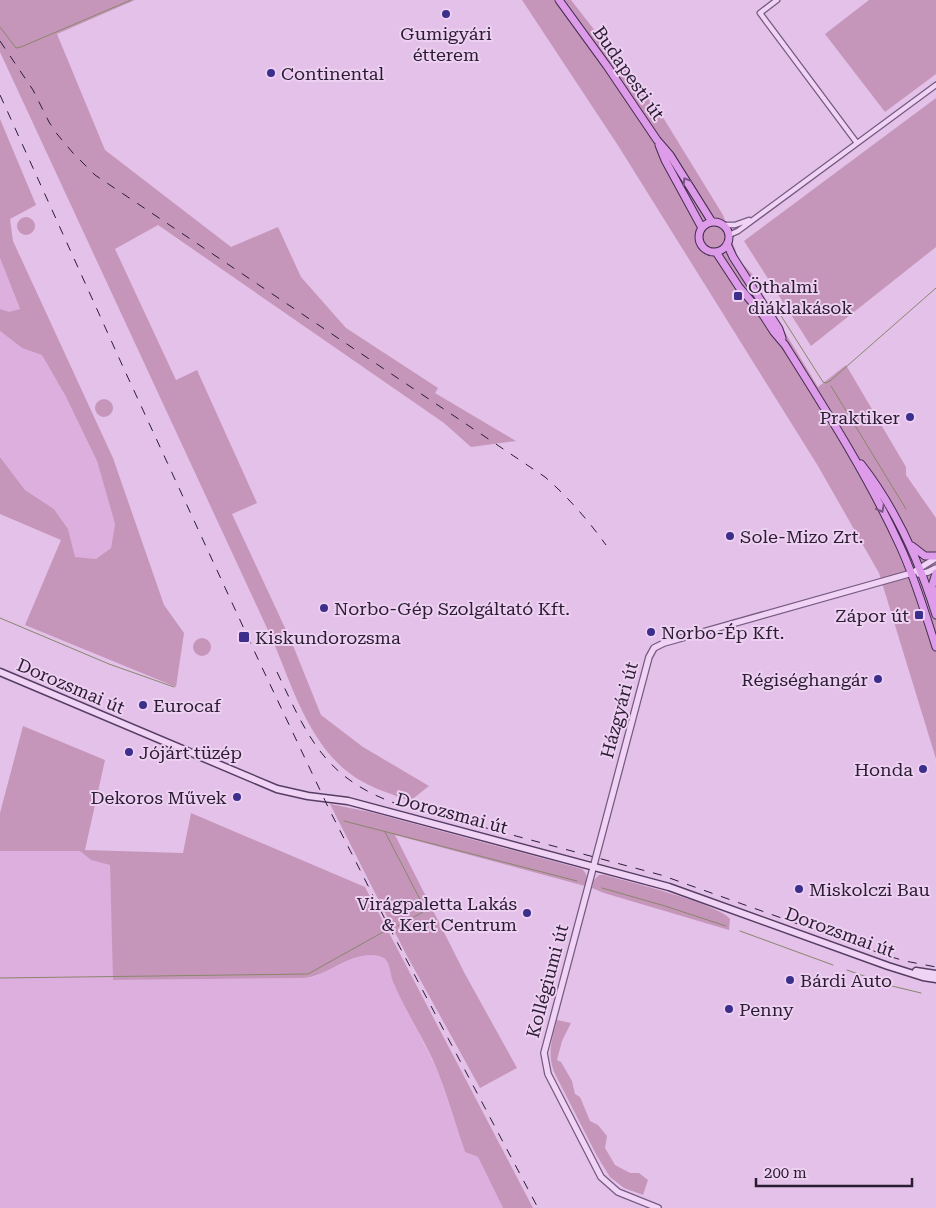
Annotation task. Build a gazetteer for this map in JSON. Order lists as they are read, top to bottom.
{
  "streets": {
    "main road": ["Budapesti út", "Dorozsmai út"],
    "street": ["Házgyári út", "Kollégiumi út"]
  },
  "crossings": [
    ["Budapesti út", "Házgyári út"],
    ["Dorozsmai út", "Házgyári út"],
    ["Dorozsmai út", "Kollégiumi út"],
    ["Házgyári út", "Kollégiumi út"]
  ],
  "places": {
    "other": [
      "Gumigyári étterem",
      "Continental",
      "Praktiker",
      "Sole-Mizo Zrt.",
      "Norbo-Gép Szolgáltató Kft.",
      "Norbo-Ép Kft.",
      "Régiséghangár",
      "Eurocaf",
      "Jójárt tüzép",
      "Honda",
      "Dekoros Művek",
      "Miskolczi Bau",
      "Virágpaletta Lakás & Kert Centrum",
      "Bárdi Auto",
      "Penny"
    ],
    "transit": ["Öthalmi diáklakások", "Zápor út", "Kiskundorozsma"]
  },
  "scale_bar": "200 m"
}
